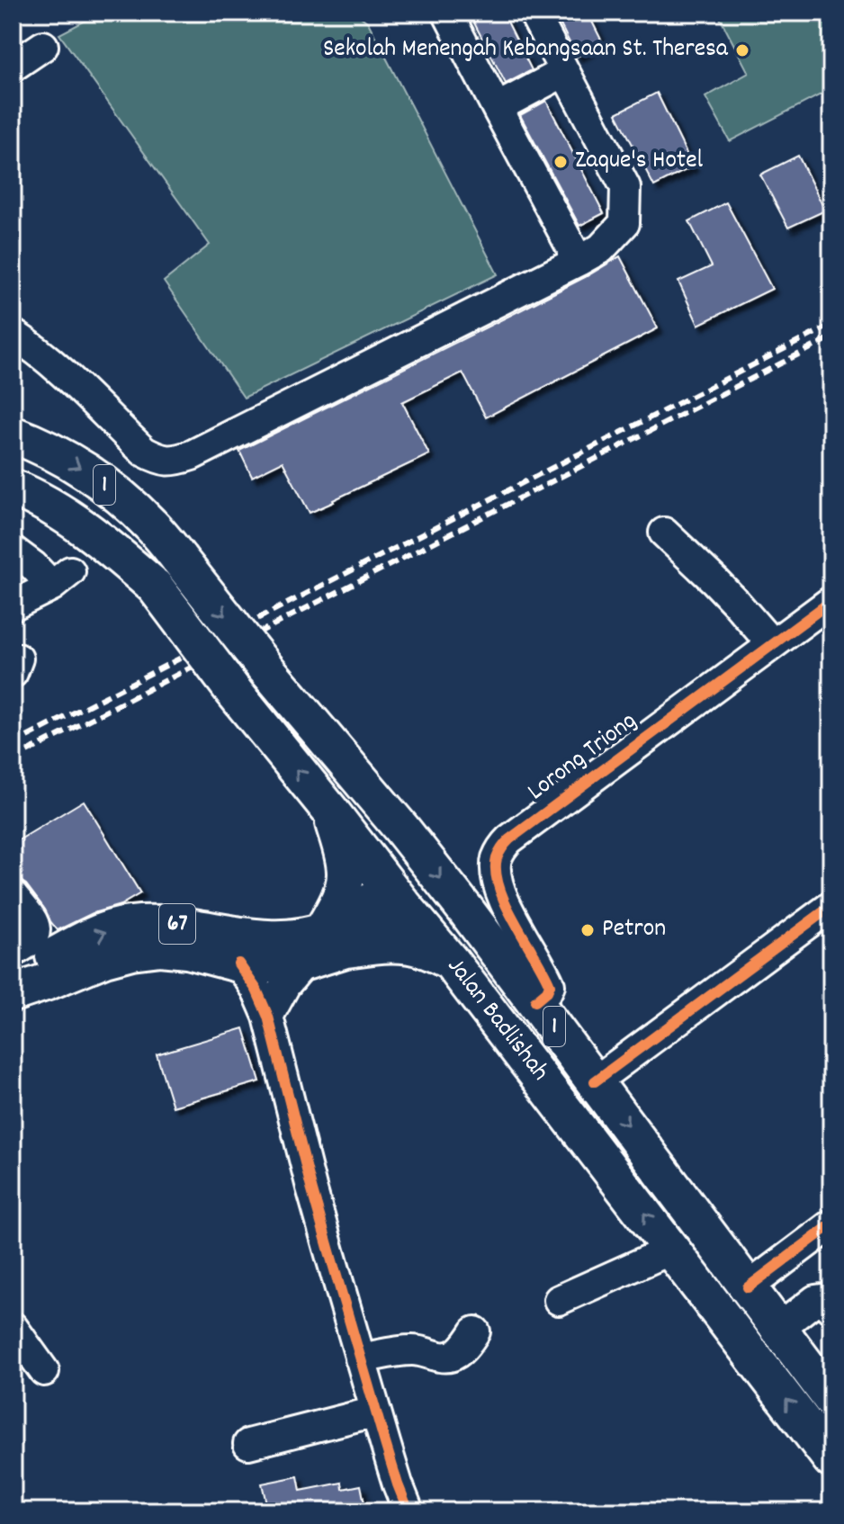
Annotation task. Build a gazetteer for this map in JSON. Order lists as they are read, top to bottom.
{
  "streets": {
    "main road": ["1", "67", "Jalan Badlishah"],
    "street": ["Lorong Triong"]
  },
  "crossings": [
    ["1", "Jalan Badlishah"],
    ["Lorong Triong", "Jalan Badlishah"],
    ["67", "Jalan Badlishah"]
  ],
  "places": ["Sekolah Menengah Kebangsaan St. Theresa", "Zaque's Hotel", "Petron"]
}
